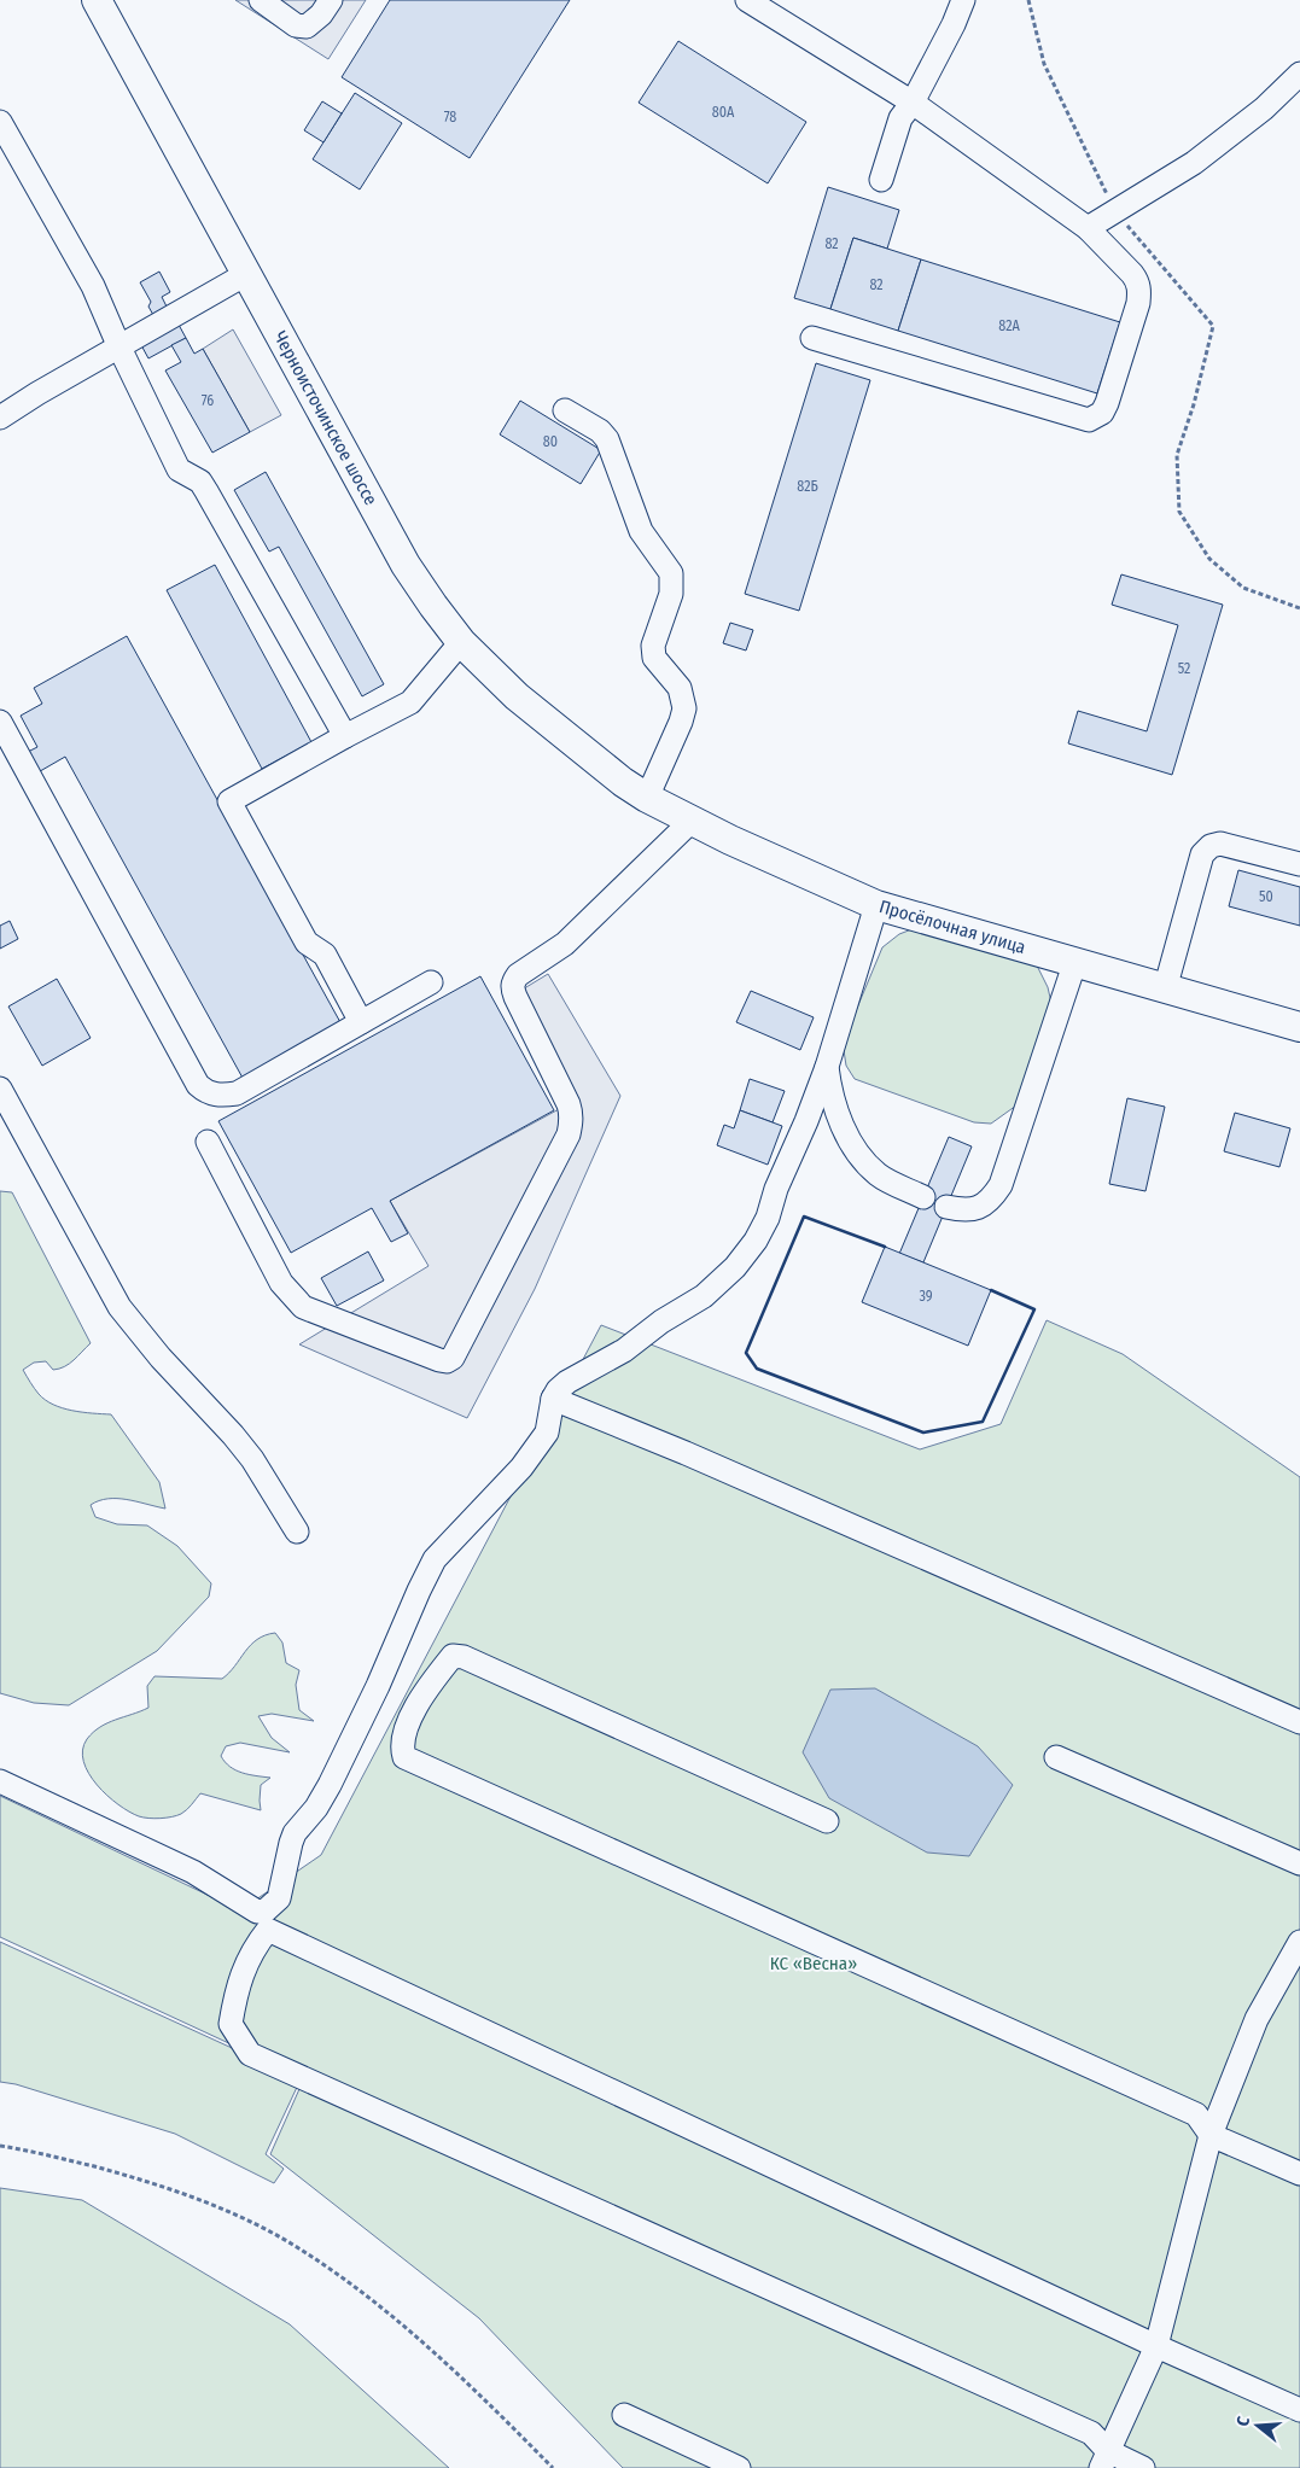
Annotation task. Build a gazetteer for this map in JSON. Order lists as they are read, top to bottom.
{
  "streets": {
    "main road": ["Черноисточинское шоссе", "Просёлочная улица"]
  },
  "crossings": [
    ["Черноисточинское шоссе", "Просёлочная улица"]
  ],
  "parks": ["КС «Весна»"],
  "house_numbers": [
    "80А",
    "78",
    "82",
    "82",
    "82А",
    "76",
    "80",
    "82Б",
    "52",
    "50",
    "39"
  ],
  "north": "left"
}
